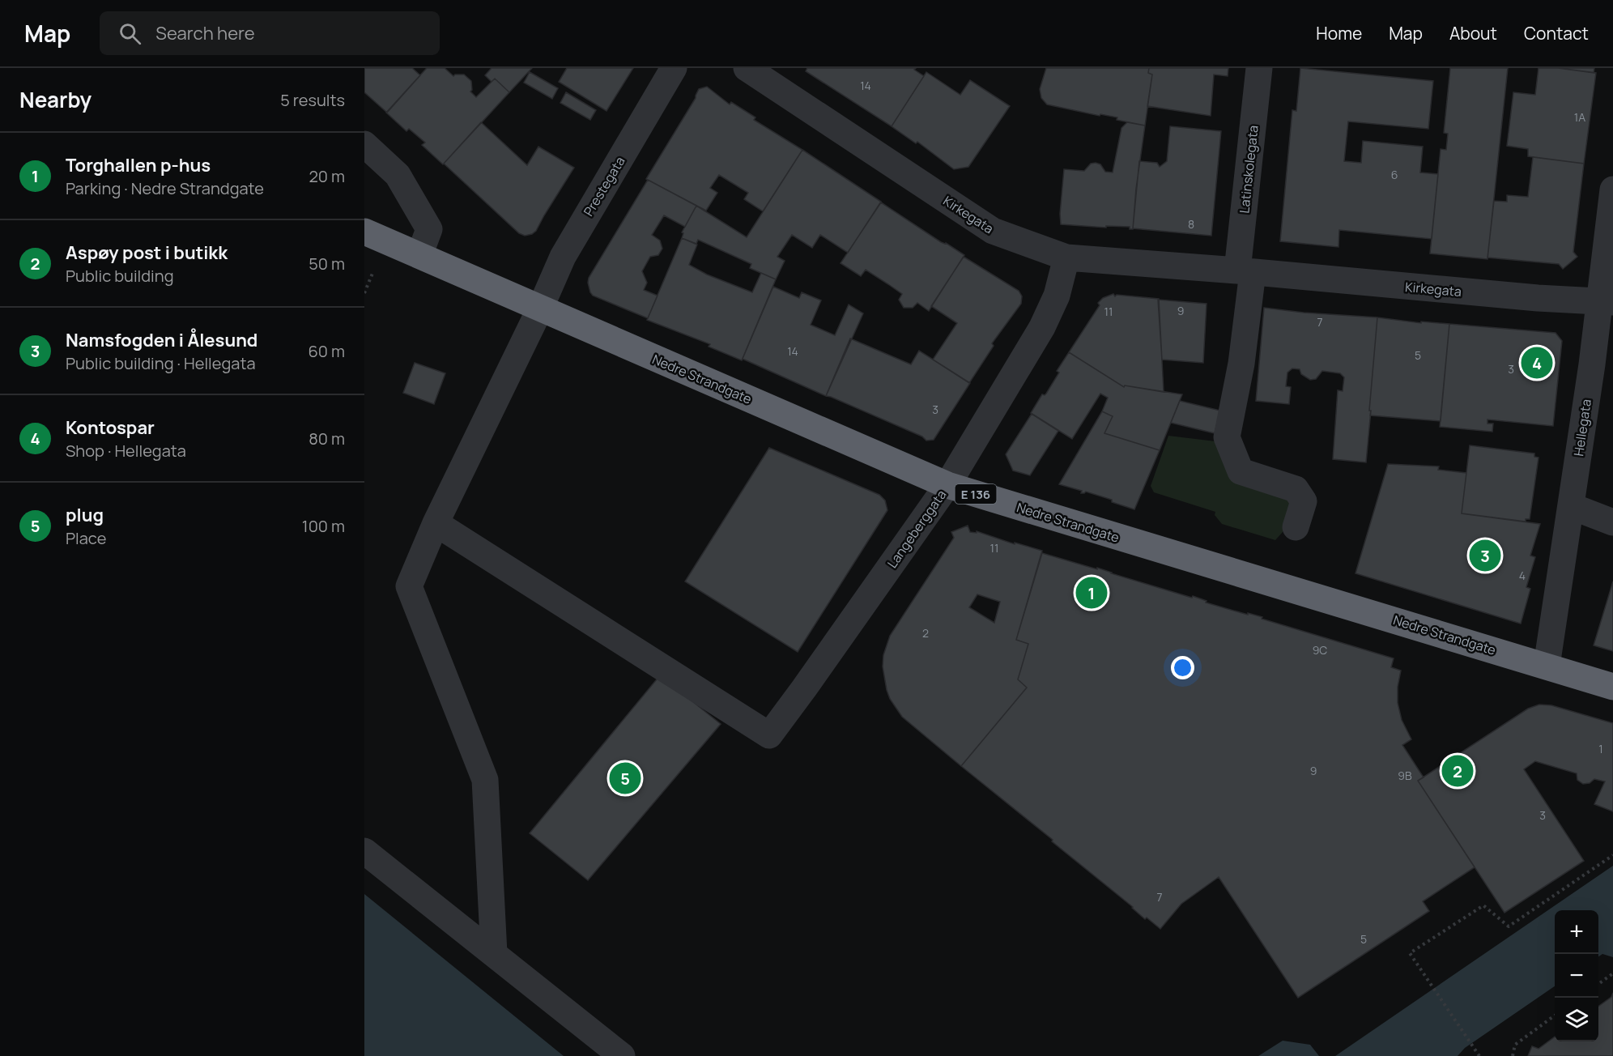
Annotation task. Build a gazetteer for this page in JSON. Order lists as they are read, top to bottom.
{
  "streets": {
    "highway": ["Nedre Strandgate", "E 136"],
    "street": [
      "Latinskolegata",
      "Prestegata",
      "Kirkegata",
      "Hellegata",
      "Langeberggata"
    ]
  },
  "crossings": [
    ["Latinskolegata", "Kirkegata"],
    ["Prestegata", "Nedre Strandgate"],
    ["Kirkegata", "Hellegata"],
    ["Kirkegata", "Langeberggata"],
    ["Nedre Strandgate", "Hellegata"],
    ["Nedre Strandgate", "Langeberggata"]
  ],
  "house_numbers": [
    "14",
    "1A",
    "6",
    "8",
    "9",
    "11",
    "7",
    "14",
    "5",
    "3",
    "3",
    "11",
    "4",
    "2",
    "9C",
    "1",
    "9",
    "9B",
    "3",
    "7",
    "5"
  ],
  "page": {
    "header": "Map",
    "search": "Search here",
    "nav": [
      "Home",
      "Map",
      "About",
      "Contact"
    ],
    "heading": ["Nearby", "5 results"],
    "list": [
      {
        "mark": "1",
        "name": "Torghallen p-hus",
        "note": "Parking · Nedre Strandgate",
        "value": "20 m"
      },
      {
        "mark": "2",
        "name": "Aspøy post i butikk",
        "note": "Public building",
        "value": "50 m"
      },
      {
        "mark": "3",
        "name": "Namsfogden i Ålesund",
        "note": "Public building · Hellegata",
        "value": "60 m"
      },
      {
        "mark": "4",
        "name": "Kontospar",
        "note": "Shop · Hellegata",
        "value": "80 m"
      },
      {
        "mark": "5",
        "name": "plug",
        "note": "Place",
        "value": "100 m"
      }
    ],
    "pins": [
      "4",
      "3",
      "1",
      "2",
      "5"
    ],
    "map_buttons": ["+", "−"]
  }
}
